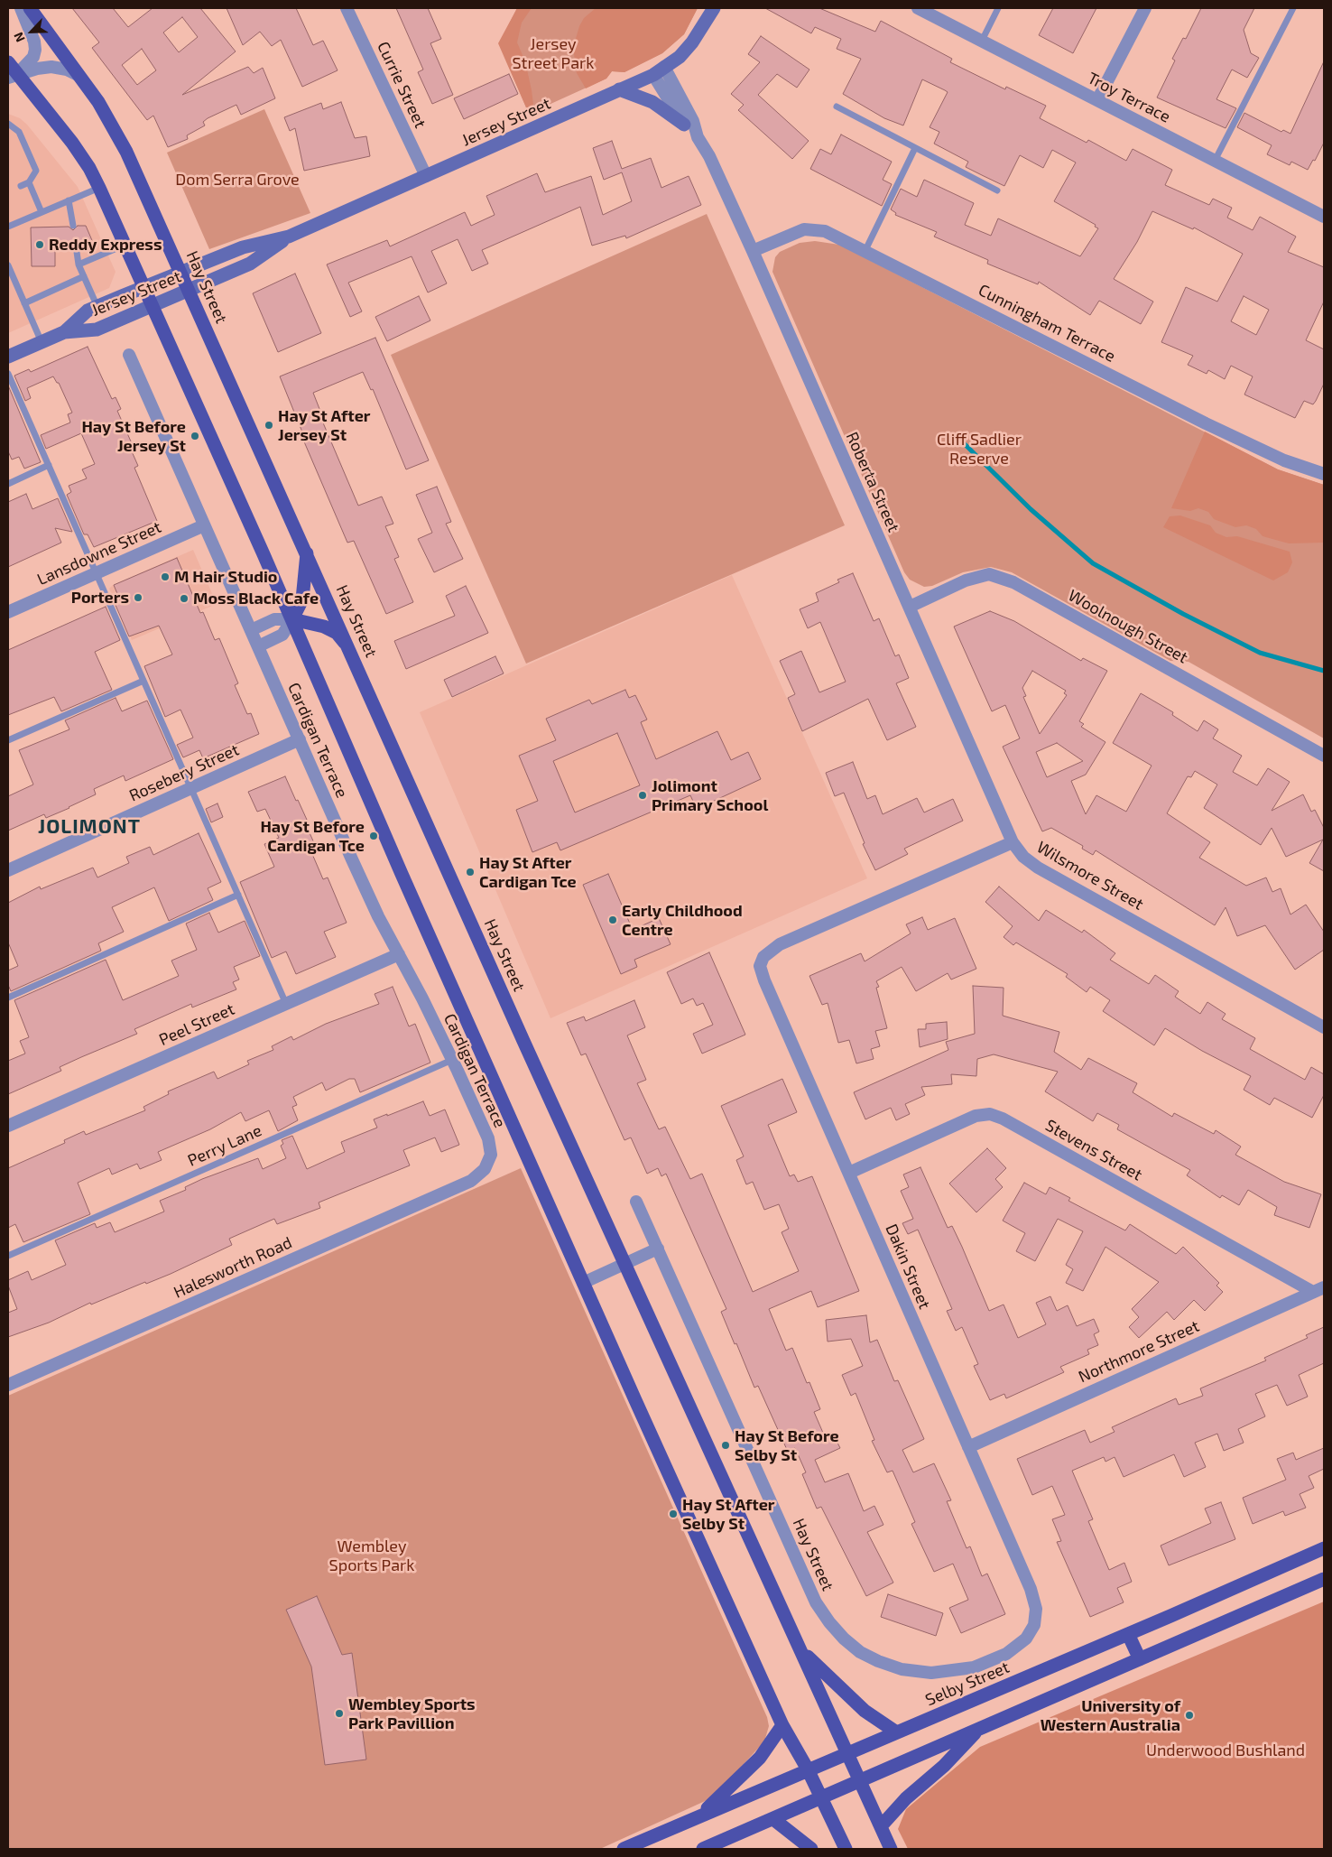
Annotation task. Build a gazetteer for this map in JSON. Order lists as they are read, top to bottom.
{
  "streets": {
    "main road": ["Hay Street", "Selby Street"],
    "street": [
      "Currie Street",
      "Troy Terrace",
      "Jersey Street",
      "Cunningham Terrace",
      "Roberta Street",
      "Lansdowne Street",
      "Woolnough Street",
      "Cardigan Terrace",
      "Rosebery Street",
      "Wilsmore Street",
      "Peel Street",
      "Stevens Street",
      "Dakin Street",
      "Halesworth Road",
      "Northmore Street"
    ],
    "lane": ["Perry Lane"]
  },
  "crossings": [
    ["Currie Street", "Jersey Street"],
    ["Jersey Street", "Hay Street"],
    ["Jersey Street", "Roberta Street"],
    ["Hay Street", "Dakin Street"],
    ["Hay Street", "Selby Street"],
    ["Cunningham Terrace", "Roberta Street"],
    ["Roberta Street", "Woolnough Street"],
    ["Roberta Street", "Wilsmore Street"],
    ["Roberta Street", "Dakin Street"],
    ["Lansdowne Street", "Cardigan Terrace"],
    ["Cardigan Terrace", "Rosebery Street"],
    ["Cardigan Terrace", "Peel Street"],
    ["Cardigan Terrace", "Perry Lane"],
    ["Cardigan Terrace", "Halesworth Road"],
    ["Wilsmore Street", "Dakin Street"],
    ["Stevens Street", "Dakin Street"],
    ["Stevens Street", "Northmore Street"],
    ["Dakin Street", "Northmore Street"]
  ],
  "districts": ["JOLIMONT"],
  "parks": [
    "Jersey Street Park",
    "Dom Serra Grove",
    "Cliff Sadlier Reserve",
    "Wembley Sports Park",
    "Underwood Bushland"
  ],
  "places": [
    "Reddy Express",
    "Hay St After Jersey St",
    "Hay St Before Jersey St",
    "M Hair Studio",
    "Porters",
    "Moss Black Cafe",
    "Jolimont Primary School",
    "Hay St Before Cardigan Tce",
    "Hay St After Cardigan Tce",
    "Early Childhood Centre",
    "Hay St Before Selby St",
    "Hay St After Selby St",
    "Wembley Sports Park Pavillion",
    "University of Western Australia"
  ],
  "north": "bottom left"
}
